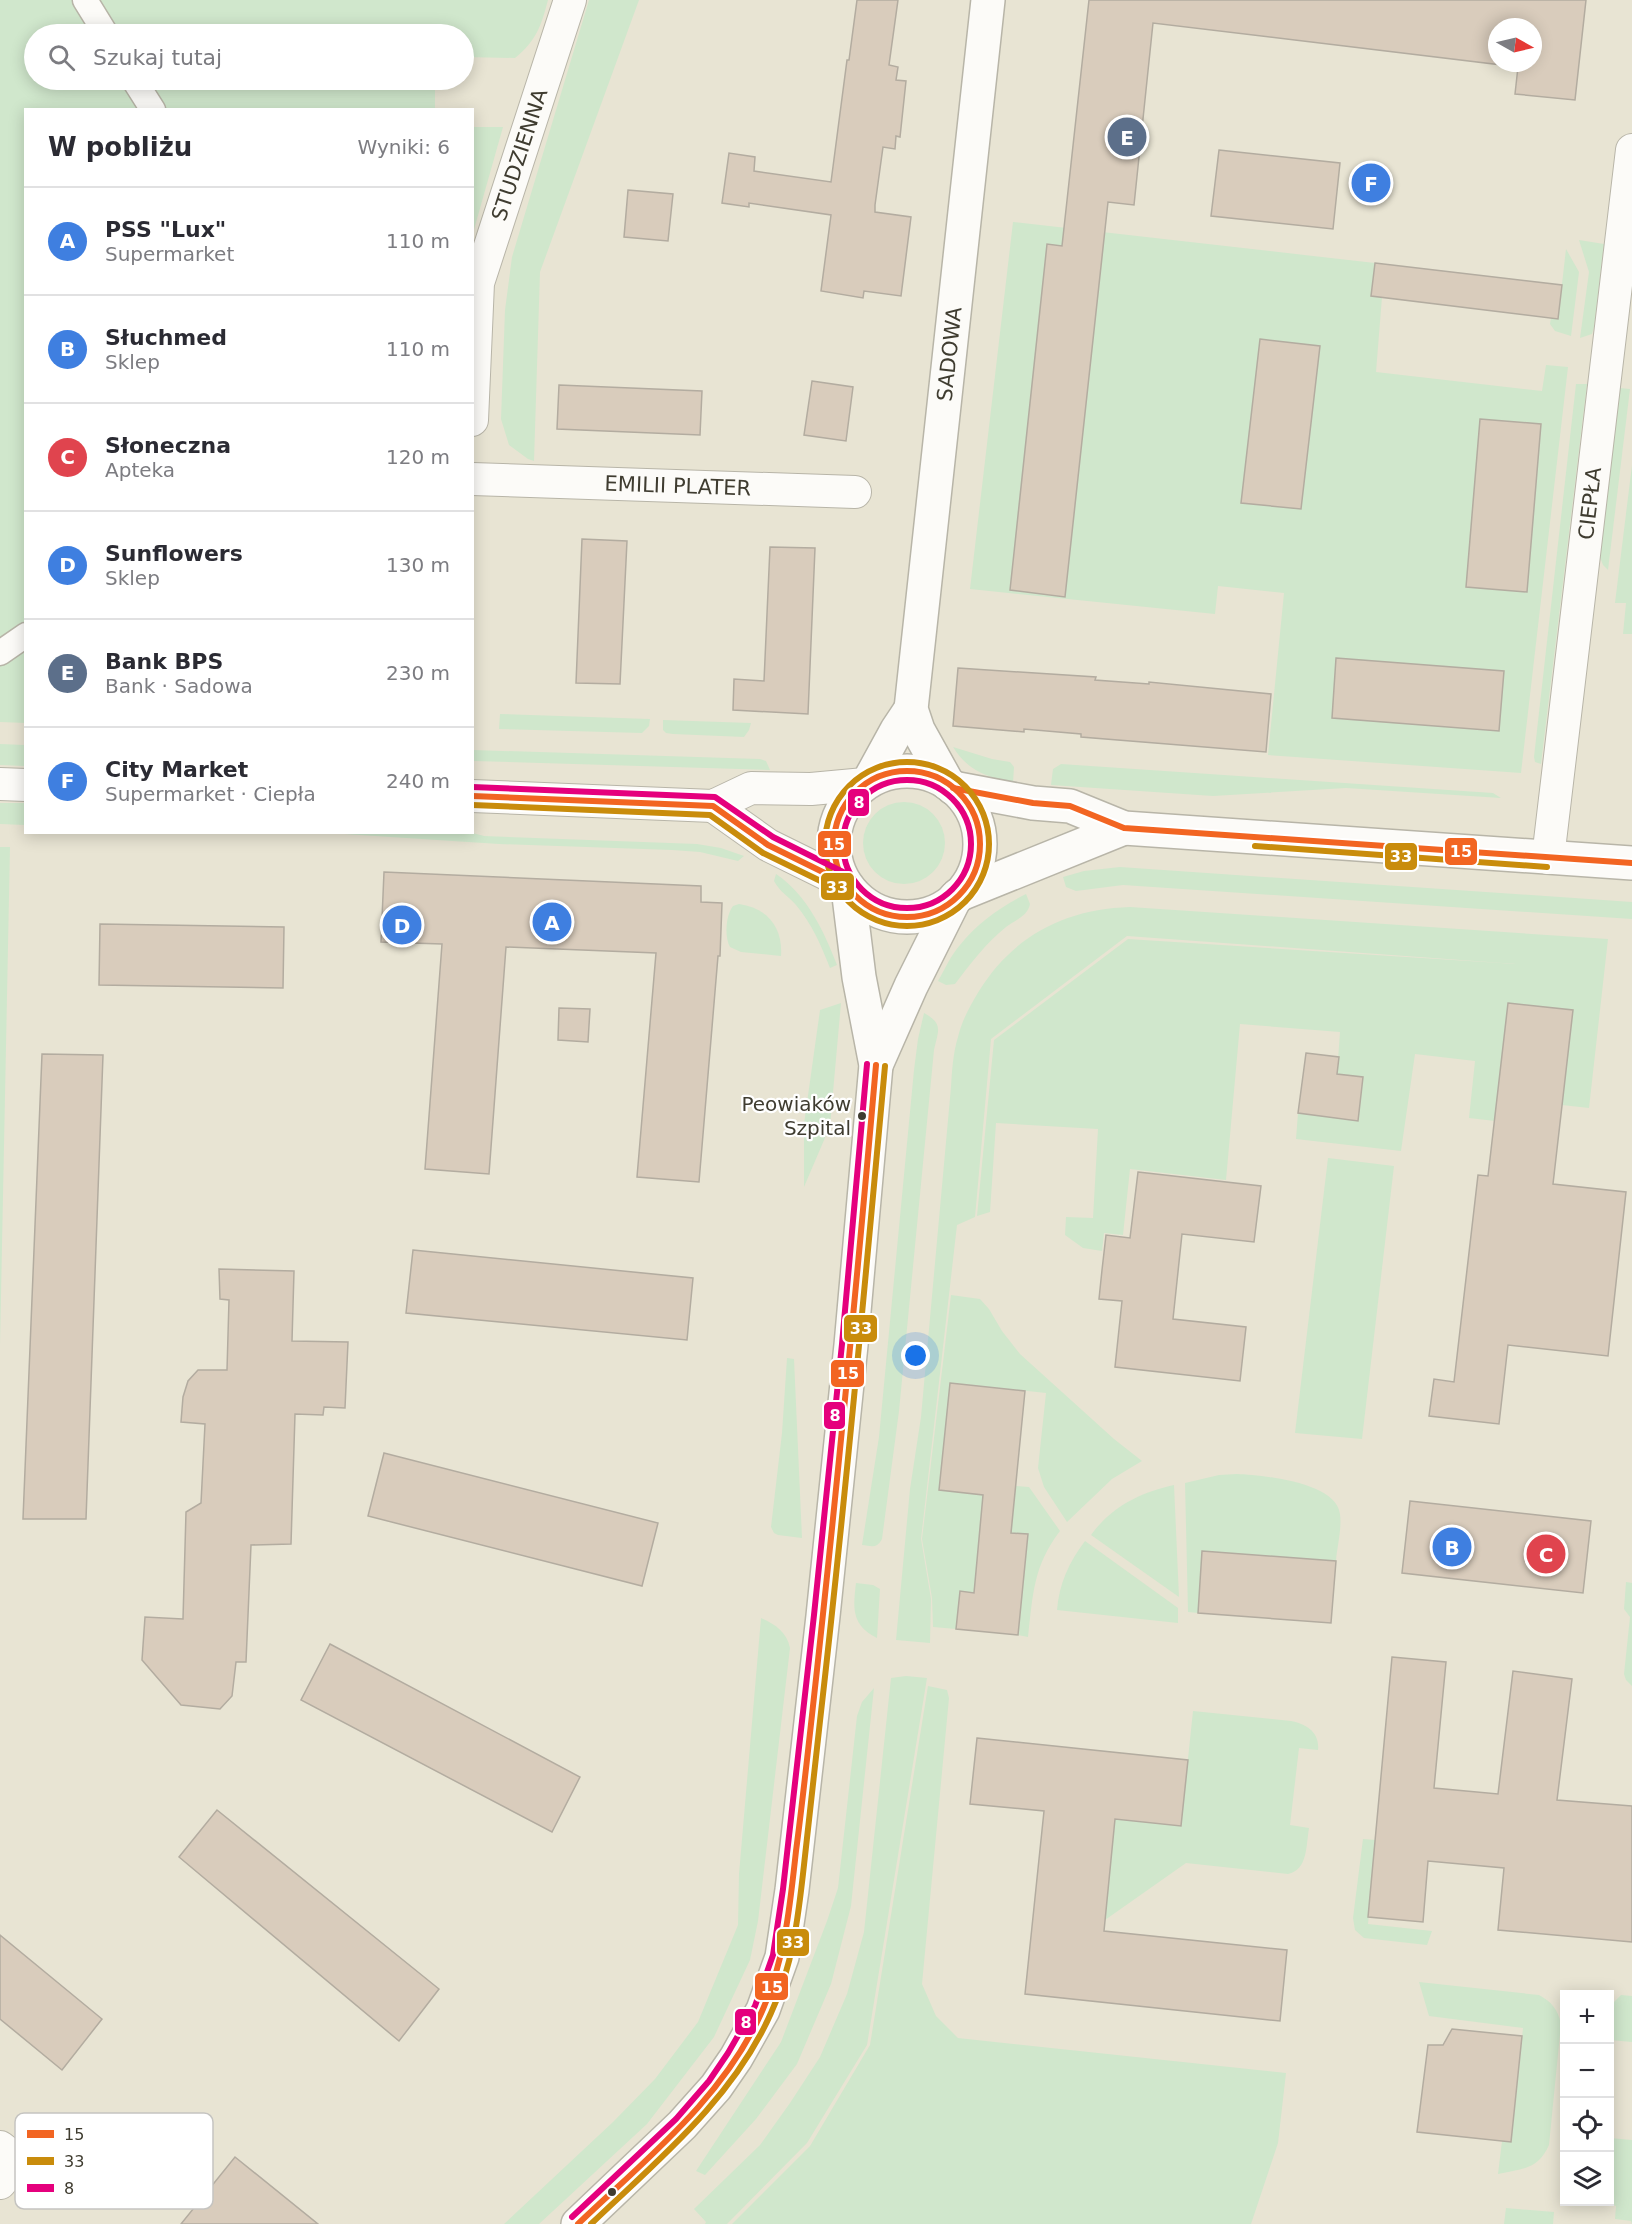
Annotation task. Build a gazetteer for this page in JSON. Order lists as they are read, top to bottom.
{
  "streets": {
    "main road": ["SADOWA"],
    "street": ["STUDZIENNA", "EMILII PLATER", "CIEPŁA"]
  },
  "places": ["Peowiaków Szpital"],
  "lines": ["transit line 33", "transit line 15", "transit line 8"],
  "legend": ["15", "33", "8"],
  "north": "right",
  "page": {
    "search": "Szukaj tutaj",
    "heading": ["W pobliżu", "Wyniki: 6"],
    "pins": [
      "E",
      "F",
      "A",
      "D",
      "B",
      "C"
    ],
    "list": [
      {
        "mark": "A",
        "name": "PSS \"Lux\"",
        "note": "Supermarket",
        "value": "110 m"
      },
      {
        "mark": "B",
        "name": "Słuchmed",
        "note": "Sklep",
        "value": "110 m"
      },
      {
        "mark": "C",
        "name": "Słoneczna",
        "note": "Apteka",
        "value": "120 m"
      },
      {
        "mark": "D",
        "name": "Sunflowers",
        "note": "Sklep",
        "value": "130 m"
      },
      {
        "mark": "E",
        "name": "Bank BPS",
        "note": "Bank · Sadowa",
        "value": "230 m"
      },
      {
        "mark": "F",
        "name": "City Market",
        "note": "Supermarket · Ciepła",
        "value": "240 m"
      }
    ],
    "map_buttons": ["+", "−"]
  }
}
